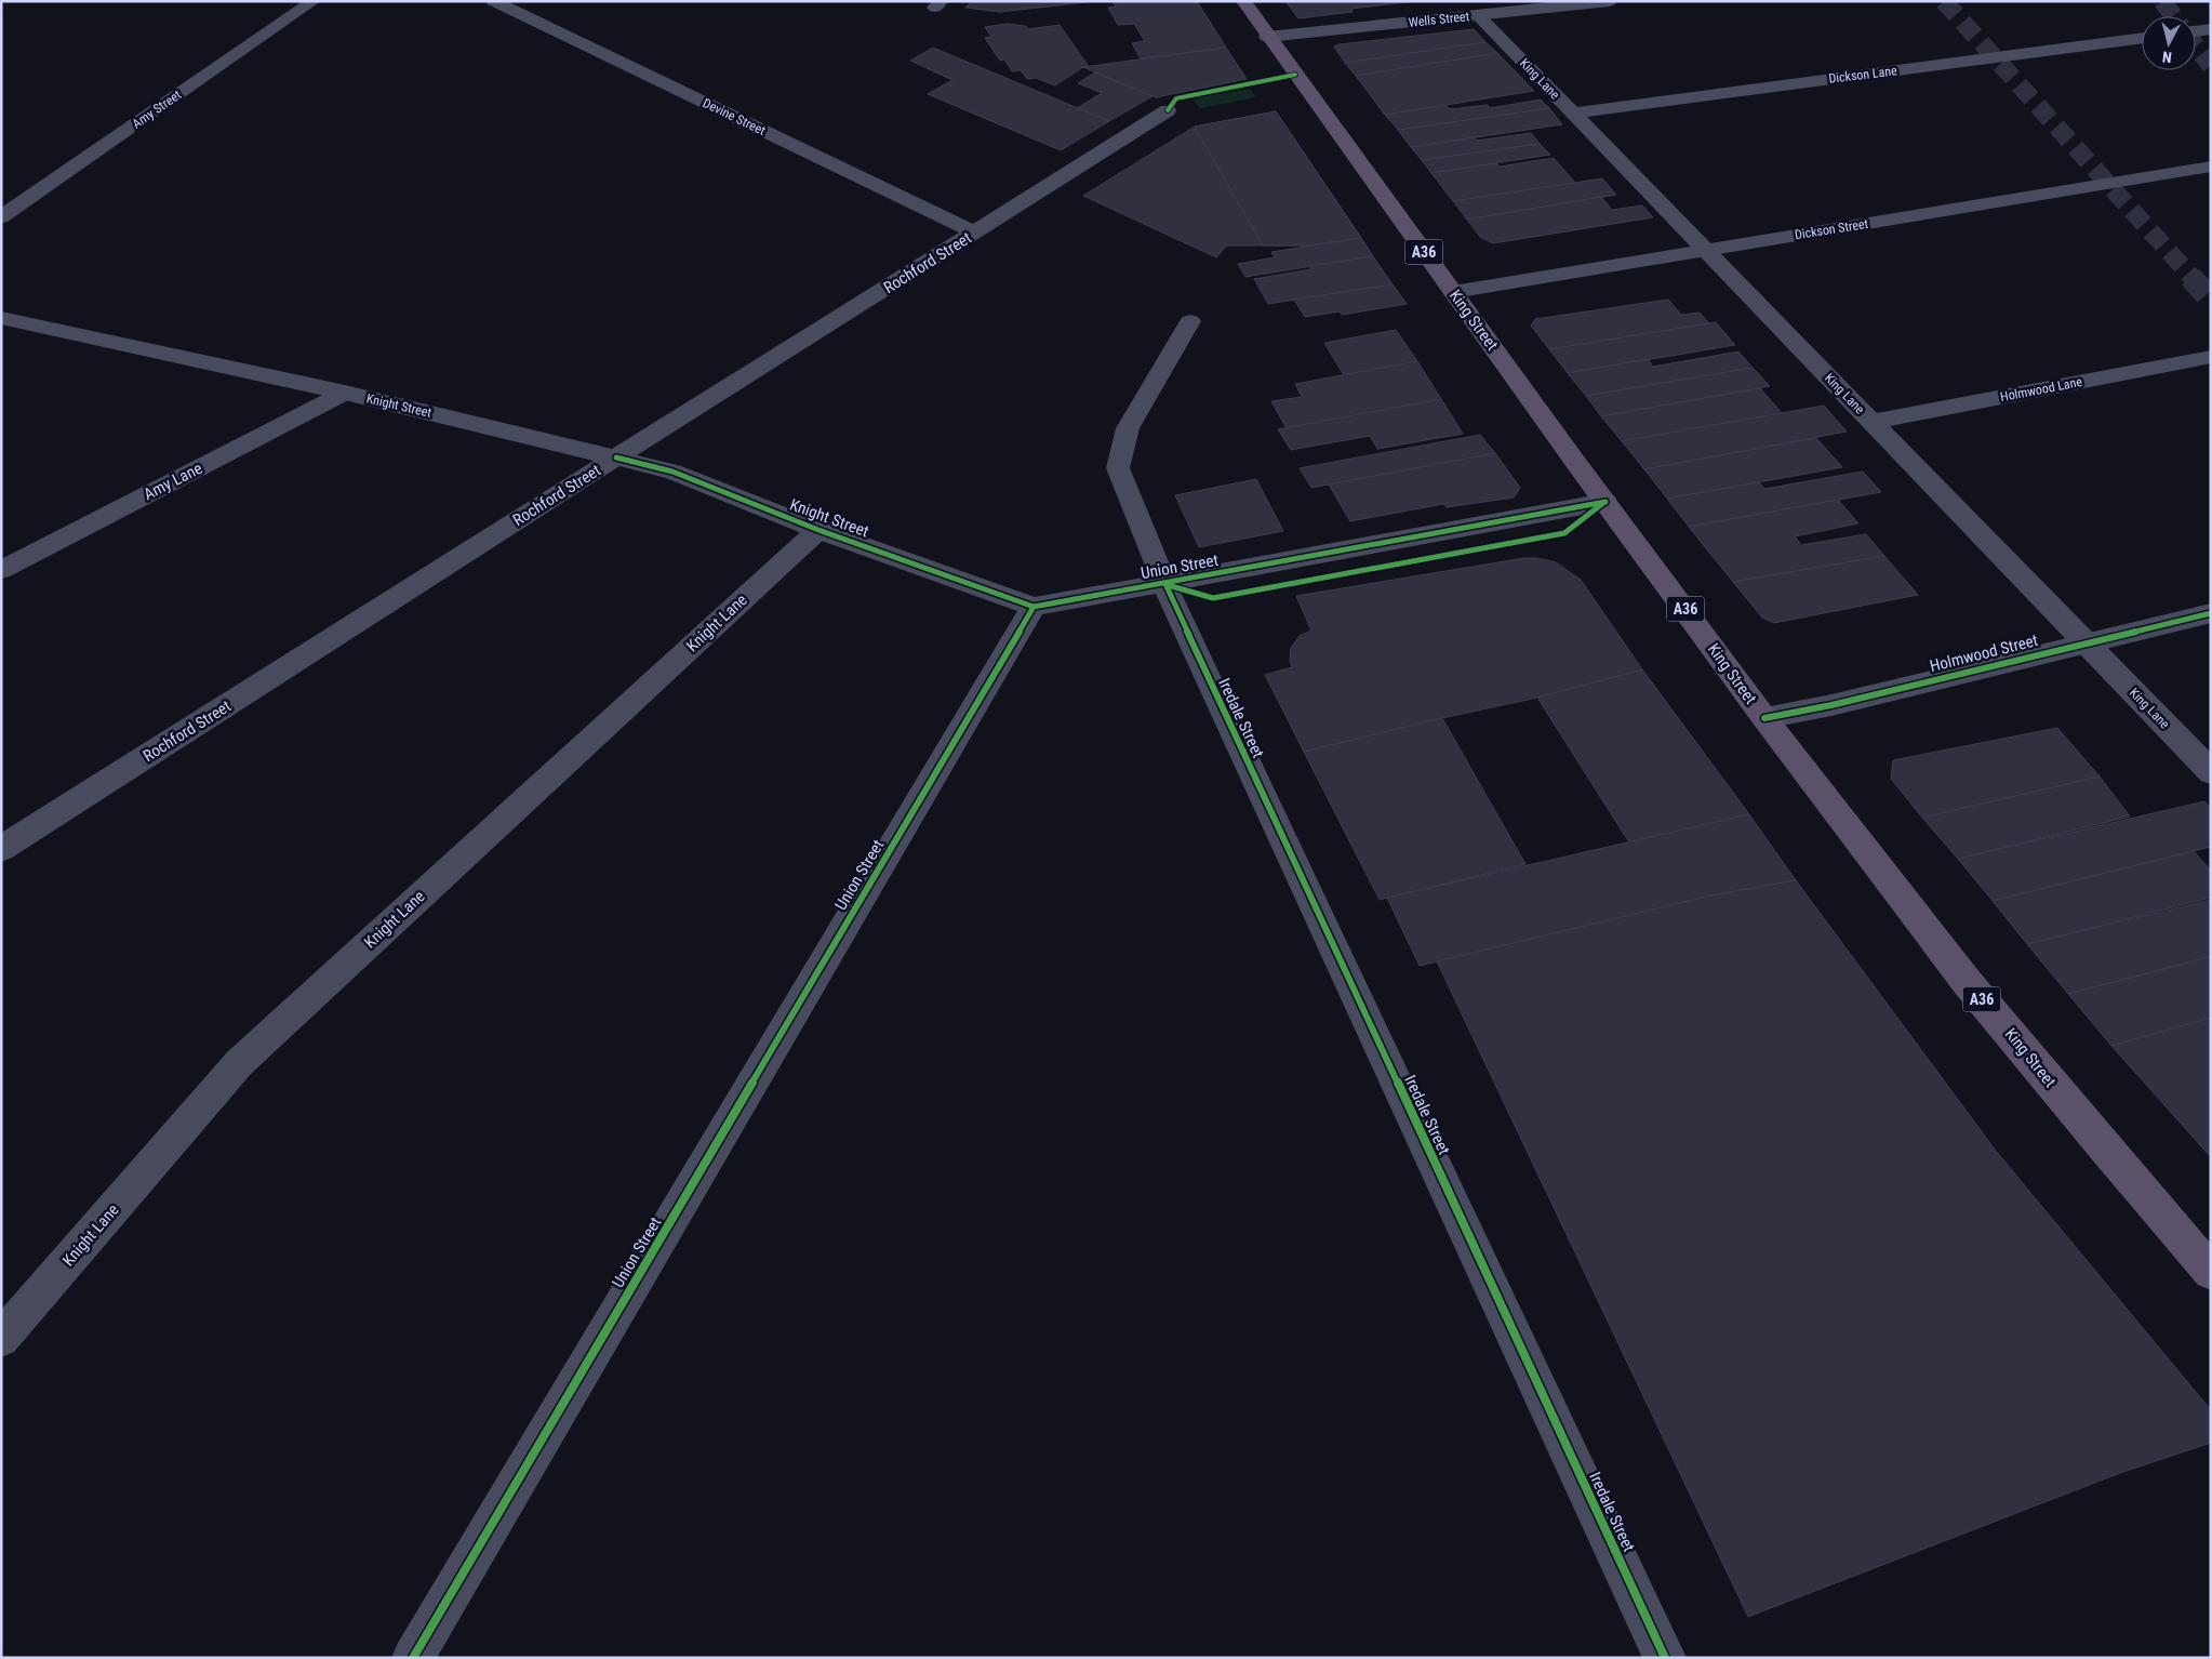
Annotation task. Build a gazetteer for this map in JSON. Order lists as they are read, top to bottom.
{
  "streets": {
    "highway": ["A36", "King Street"],
    "street": [
      "Wells Street",
      "Dickson Lane",
      "King Lane",
      "Amy Street",
      "Devine Street",
      "Dickson Street",
      "Rochford Street",
      "Holmwood Lane",
      "Knight Street",
      "Amy Lane",
      "Union Street",
      "Knight Lane",
      "Holmwood Street",
      "Iredale Street"
    ]
  },
  "crossings": [
    ["Wells Street", "King Lane"],
    ["Wells Street", "King Street"],
    ["Dickson Lane", "King Lane"],
    ["King Lane", "Dickson Street"],
    ["King Lane", "Holmwood Lane"],
    ["King Lane", "Holmwood Street"],
    ["Devine Street", "Rochford Street"],
    ["Dickson Street", "King Street"],
    ["Rochford Street", "Knight Street"],
    ["King Street", "Union Street"],
    ["King Street", "Holmwood Street"],
    ["Knight Street", "Amy Lane"],
    ["Knight Street", "Union Street"],
    ["Knight Street", "Knight Lane"],
    ["Union Street", "Iredale Street"]
  ],
  "north": "bottom"
}
